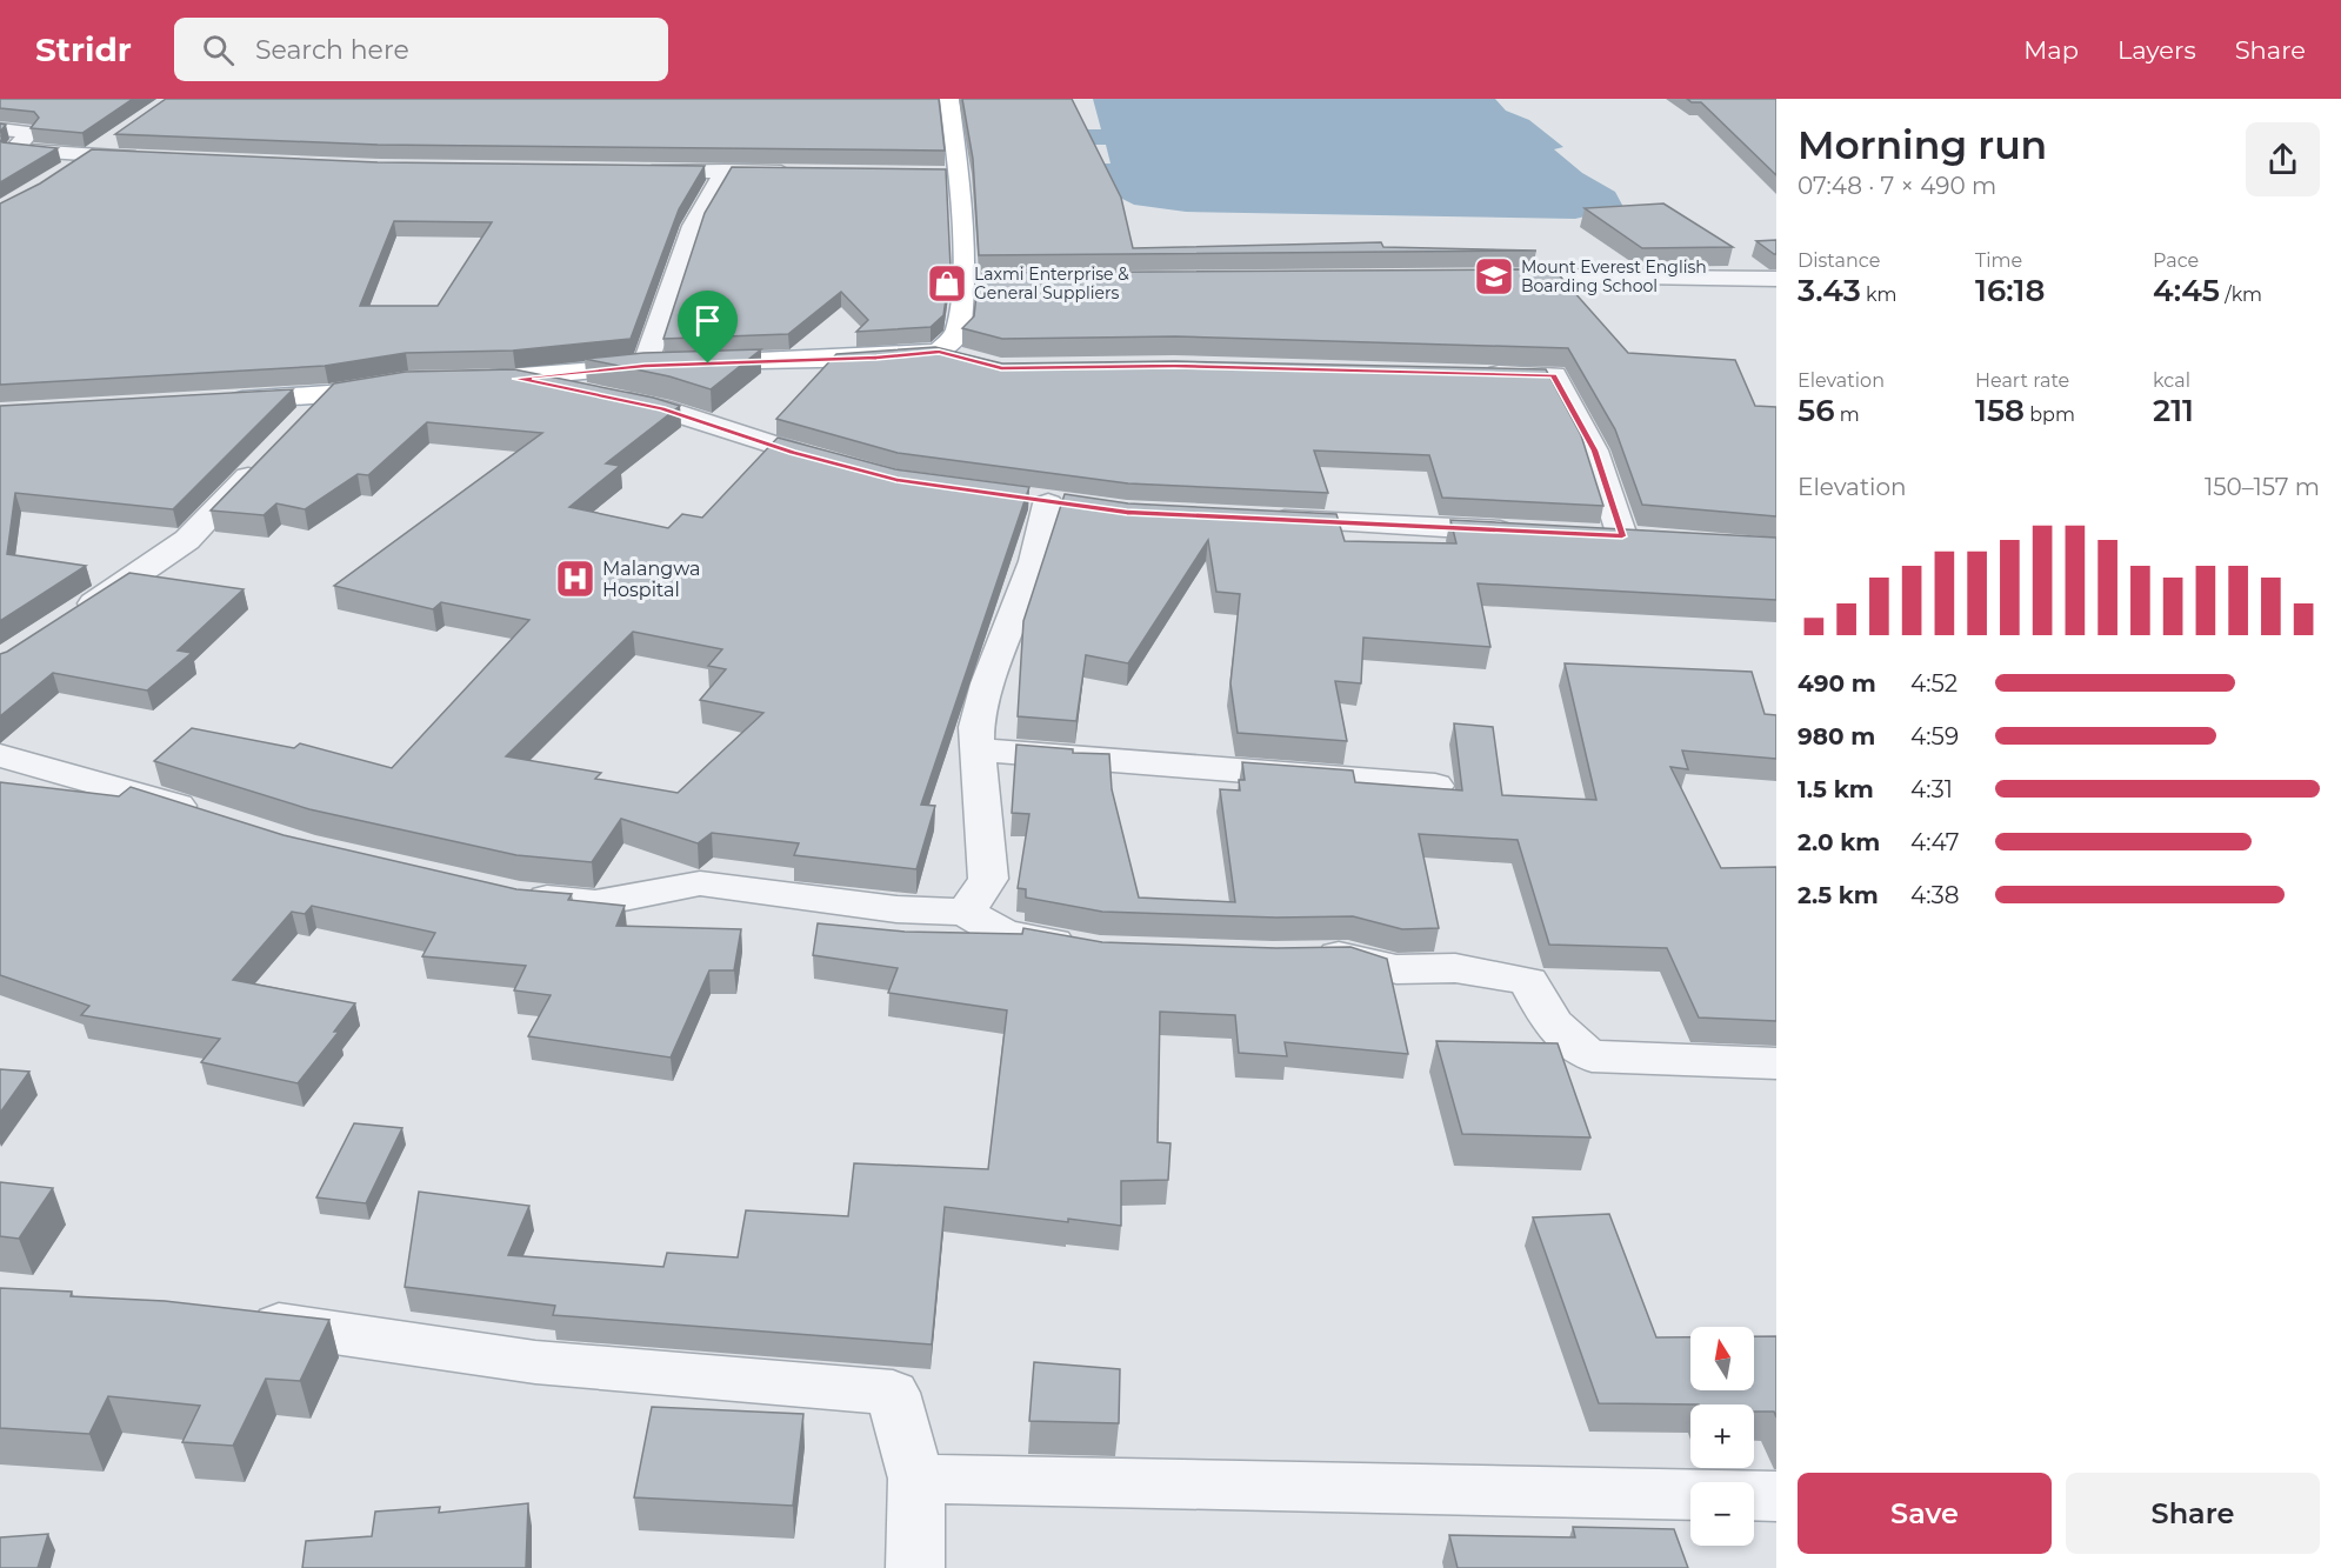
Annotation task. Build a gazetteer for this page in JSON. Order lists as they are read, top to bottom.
{
  "places": {
    "school or university": ["Mount Everest English Boarding School"],
    "shop": ["Laxmi Enterprise & General Suppliers"],
    "hospital": ["Malangwa Hospital"]
  },
  "north": "top",
  "page": {
    "header": "Stridr",
    "search": "Search here",
    "nav": ["Map", "Layers", "Share"],
    "heading": ["Morning run", "07:48 · 7 × 490 m"],
    "stats": [
      ["Distance", "3.43 km"],
      ["Time", "16:18"],
      ["Pace", "4:45 /km"],
      ["Elevation", "56 m"],
      ["Heart rate", "158 bpm"],
      ["kcal", "211"]
    ],
    "chart": ["Elevation", "150–157 m"],
    "list": [
      {
        "name": "490 m",
        "note": "4:52"
      },
      {
        "name": "980 m",
        "note": "4:59"
      },
      {
        "name": "1.5 km",
        "note": "4:31"
      },
      {
        "name": "2.0 km",
        "note": "4:47"
      },
      {
        "name": "2.5 km",
        "note": "4:38"
      }
    ],
    "map_buttons": ["+", "−"],
    "buttons": ["Save", "Share"]
  }
}
